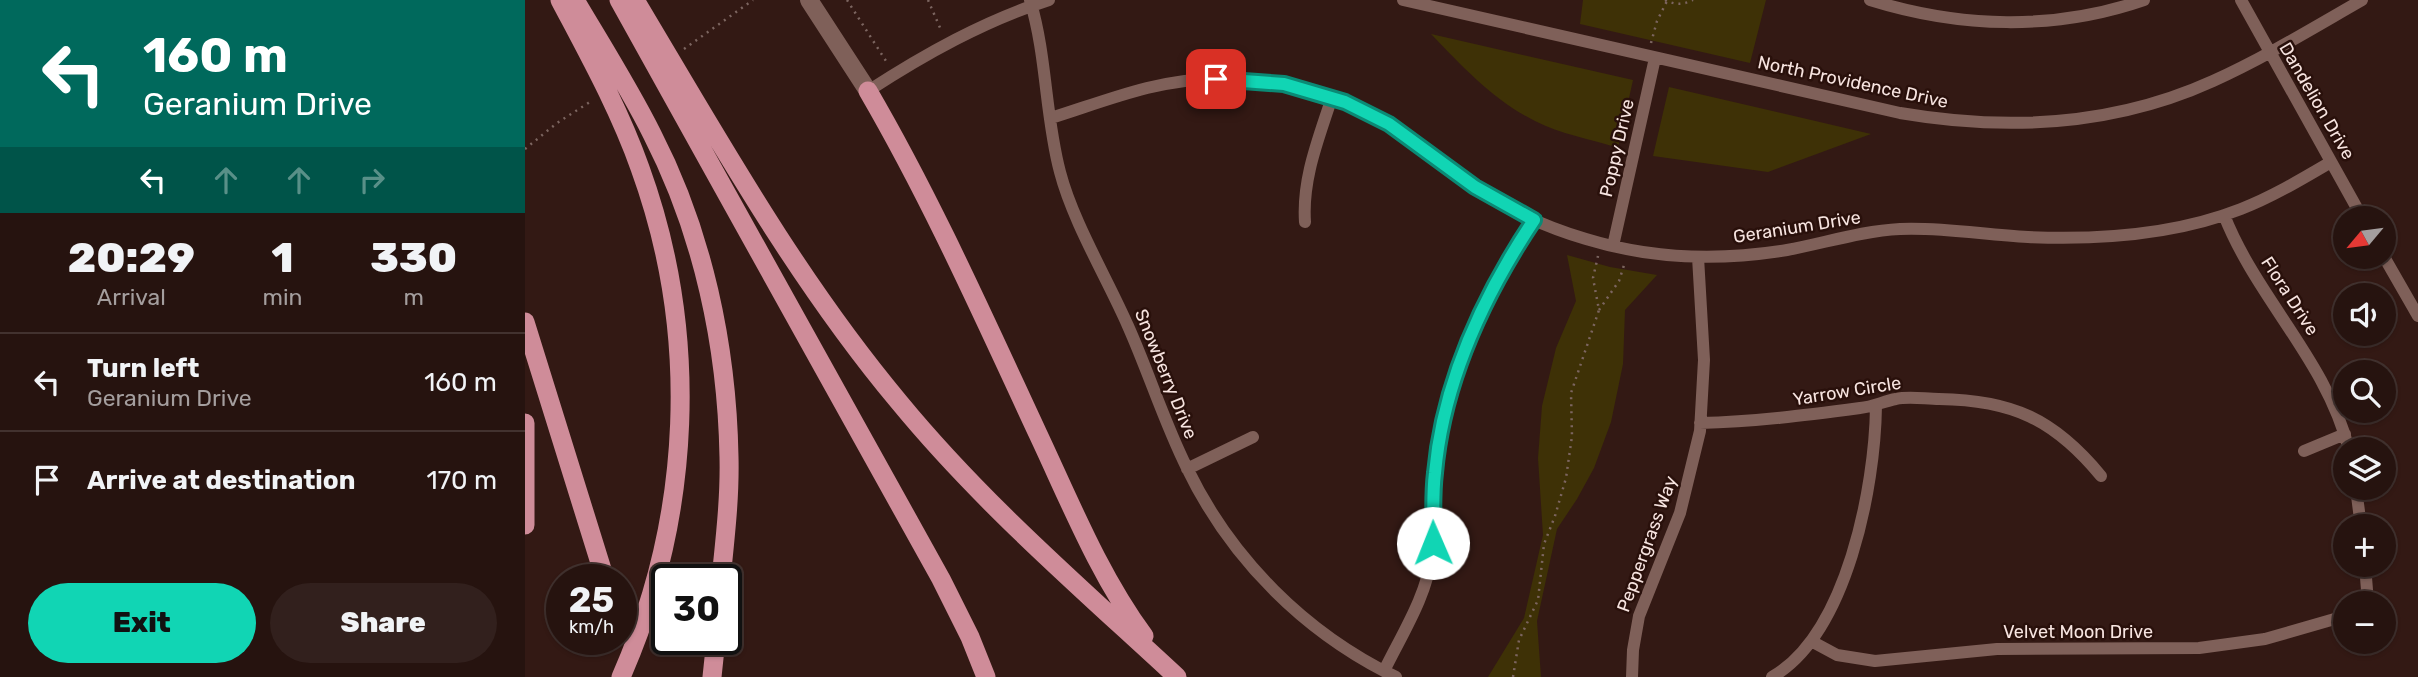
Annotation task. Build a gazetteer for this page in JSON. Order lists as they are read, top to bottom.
{
  "streets": {
    "street": [
      "North Providence Drive",
      "Dandelion Drive",
      "Poppy Drive",
      "Geranium Drive",
      "Flora Drive",
      "Snowberry Drive",
      "Yarrow Circle",
      "Peppergrass Way",
      "Velvet Moon Drive"
    ]
  },
  "crossings": [
    ["North Providence Drive", "Dandelion Drive"],
    ["North Providence Drive", "Poppy Drive"],
    ["Dandelion Drive", "Geranium Drive"],
    ["Poppy Drive", "Geranium Drive"],
    ["Geranium Drive", "Flora Drive"],
    ["Geranium Drive", "Snowberry Drive"],
    ["Geranium Drive", "Peppergrass Way"],
    ["Yarrow Circle", "Peppergrass Way"]
  ],
  "north": "bottom left",
  "page": {
    "turn": ["160 m", "Geranium Drive"],
    "map_buttons": ["+", "−"],
    "eta": [
      "20:29",
      "Arrival",
      "1",
      "min",
      "330",
      "m"
    ],
    "list": [
      {
        "name": "Turn left",
        "note": "Geranium Drive",
        "value": "160 m"
      },
      {
        "name": "Arrive at destination",
        "value": "170 m"
      }
    ],
    "speed": "25 km/h",
    "limit": "30",
    "buttons": ["Exit", "Share"]
  }
}
